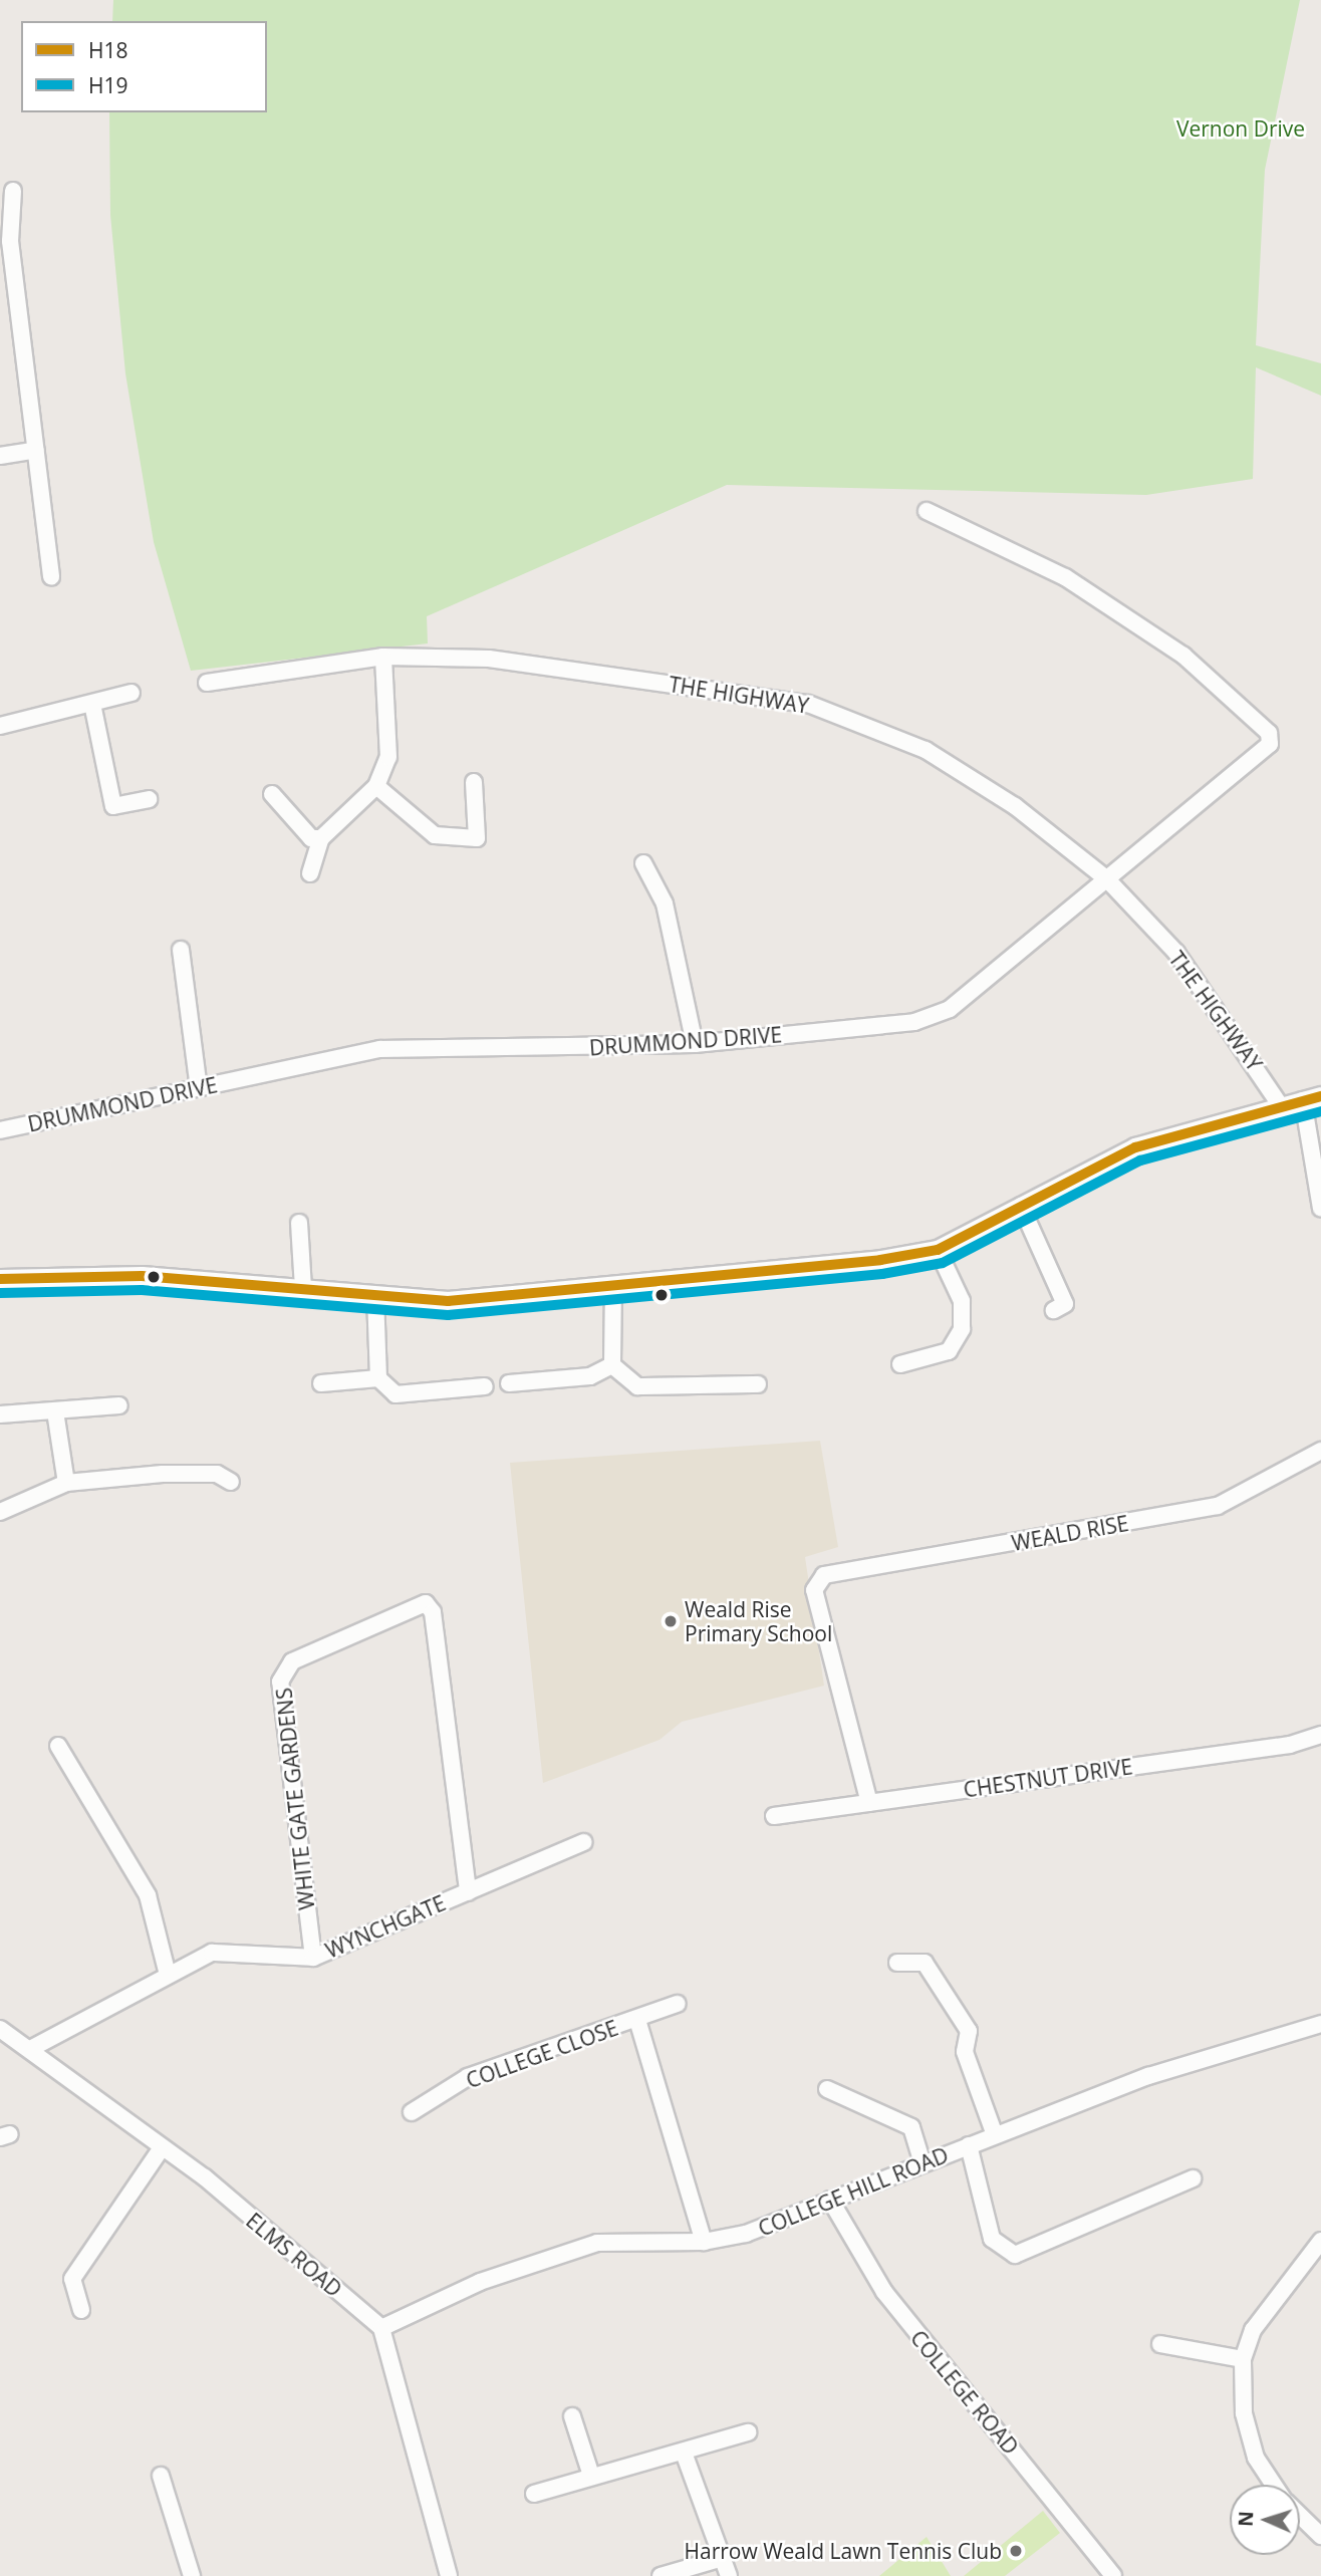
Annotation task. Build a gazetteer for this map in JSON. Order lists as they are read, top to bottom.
{
  "streets": {
    "street": [
      "THE HIGHWAY",
      "DRUMMOND DRIVE",
      "WEALD RISE",
      "CHESTNUT DRIVE",
      "WHITE GATE GARDENS",
      "WYNCHGATE",
      "COLLEGE CLOSE",
      "COLLEGE HILL ROAD",
      "ELMS ROAD",
      "COLLEGE ROAD"
    ]
  },
  "crossings": [
    ["THE HIGHWAY", "DRUMMOND DRIVE"],
    ["WEALD RISE", "CHESTNUT DRIVE"],
    ["WHITE GATE GARDENS", "WYNCHGATE"],
    ["WYNCHGATE", "ELMS ROAD"],
    ["COLLEGE CLOSE", "COLLEGE HILL ROAD"],
    ["COLLEGE HILL ROAD", "ELMS ROAD"],
    ["COLLEGE HILL ROAD", "COLLEGE ROAD"]
  ],
  "parks": ["Vernon Drive"],
  "places": ["Weald Rise Primary School", "Harrow Weald Lawn Tennis Club"],
  "lines": ["transit line H18", "transit line H19"],
  "legend": ["H18", "H19"],
  "north": "left"
}
